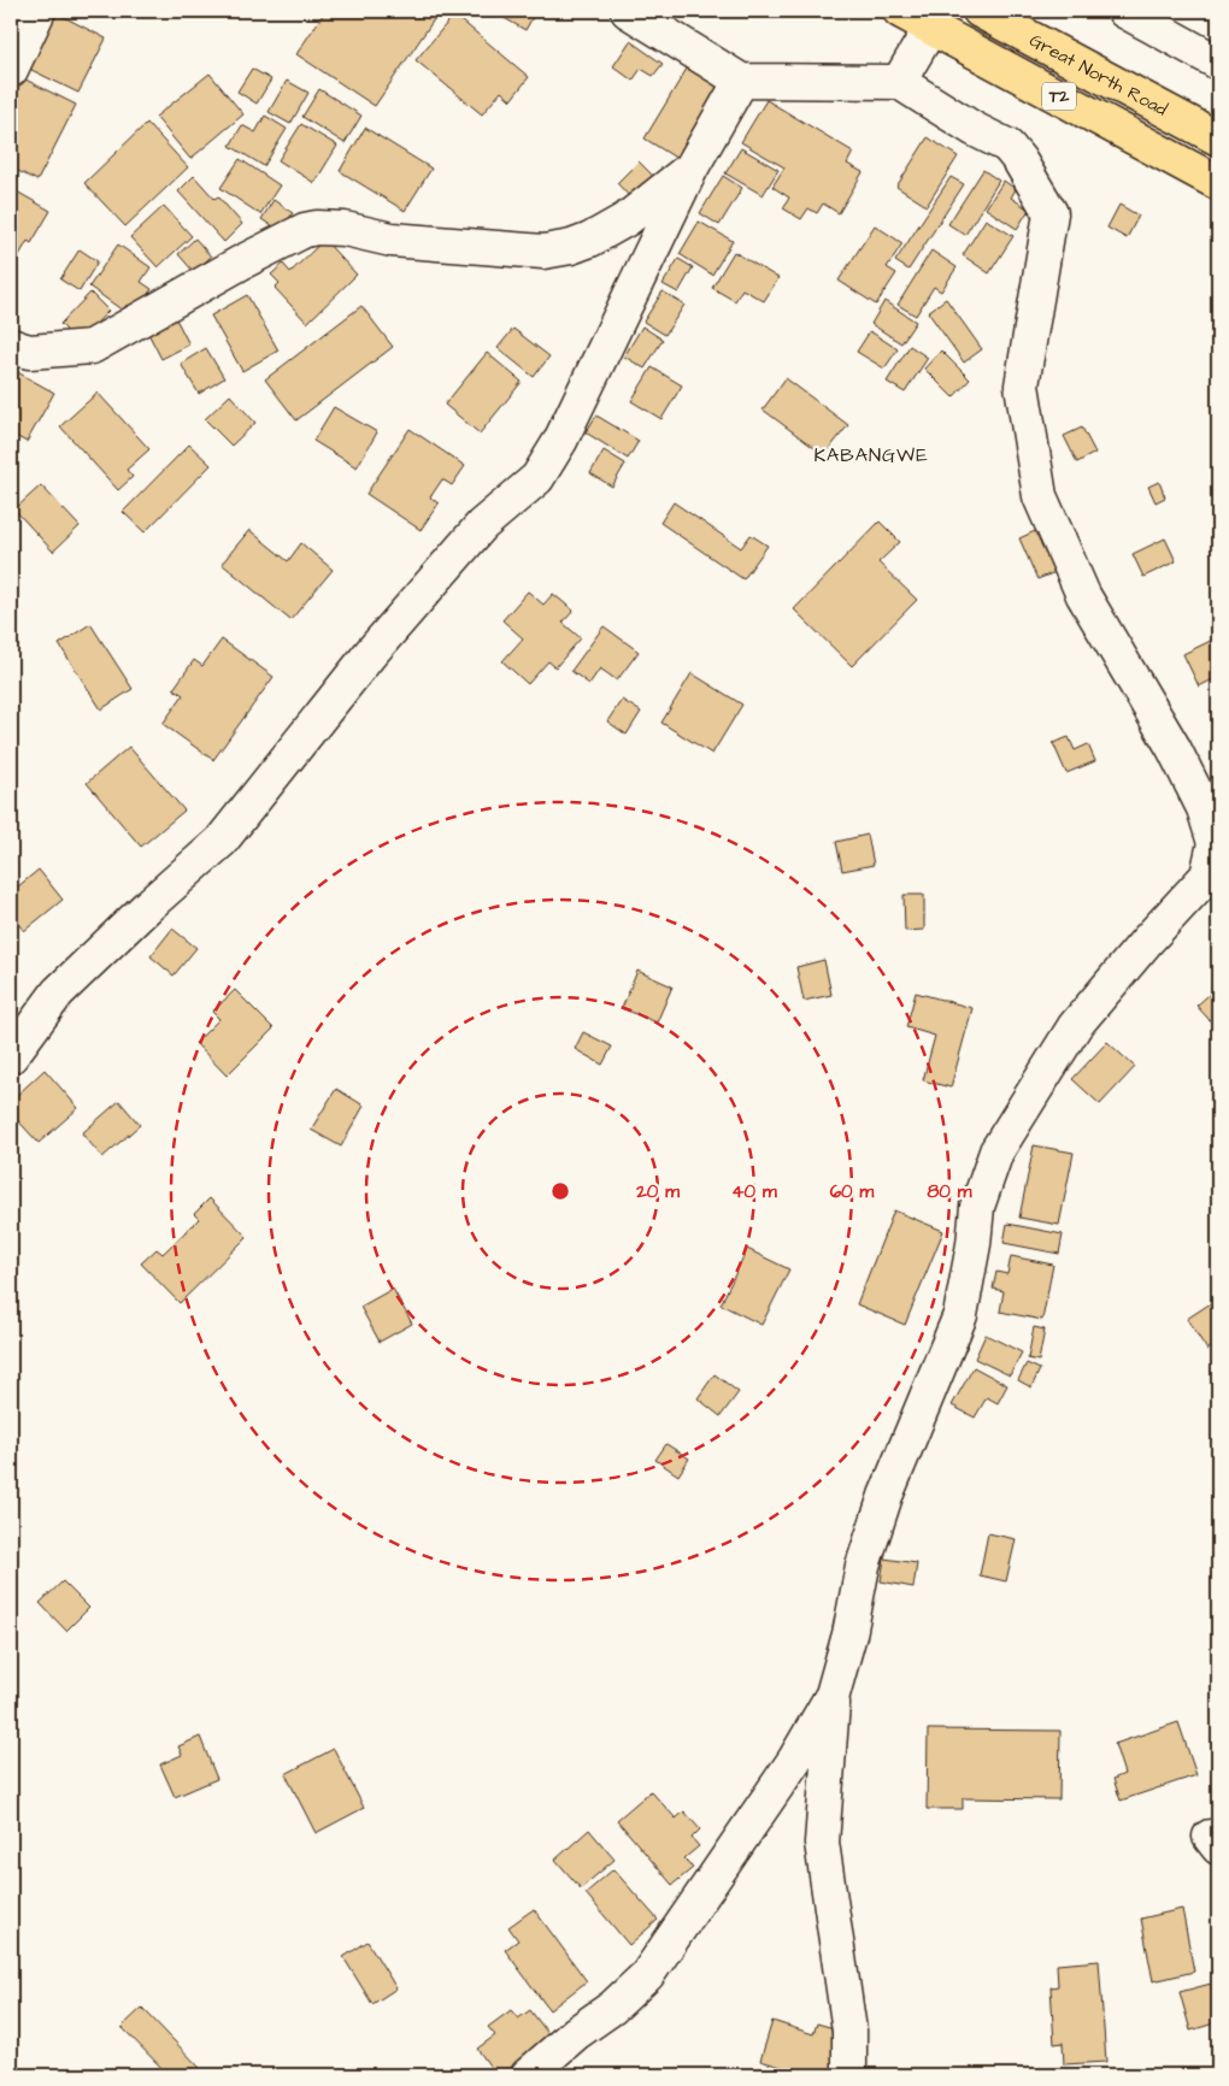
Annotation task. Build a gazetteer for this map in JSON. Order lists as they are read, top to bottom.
{
  "streets": {
    "main road": ["Great North Road", "T2"]
  },
  "districts": ["KABANGWE"],
  "rings": [
    "20 m",
    "40 m",
    "60 m",
    "80 m"
  ]
}
